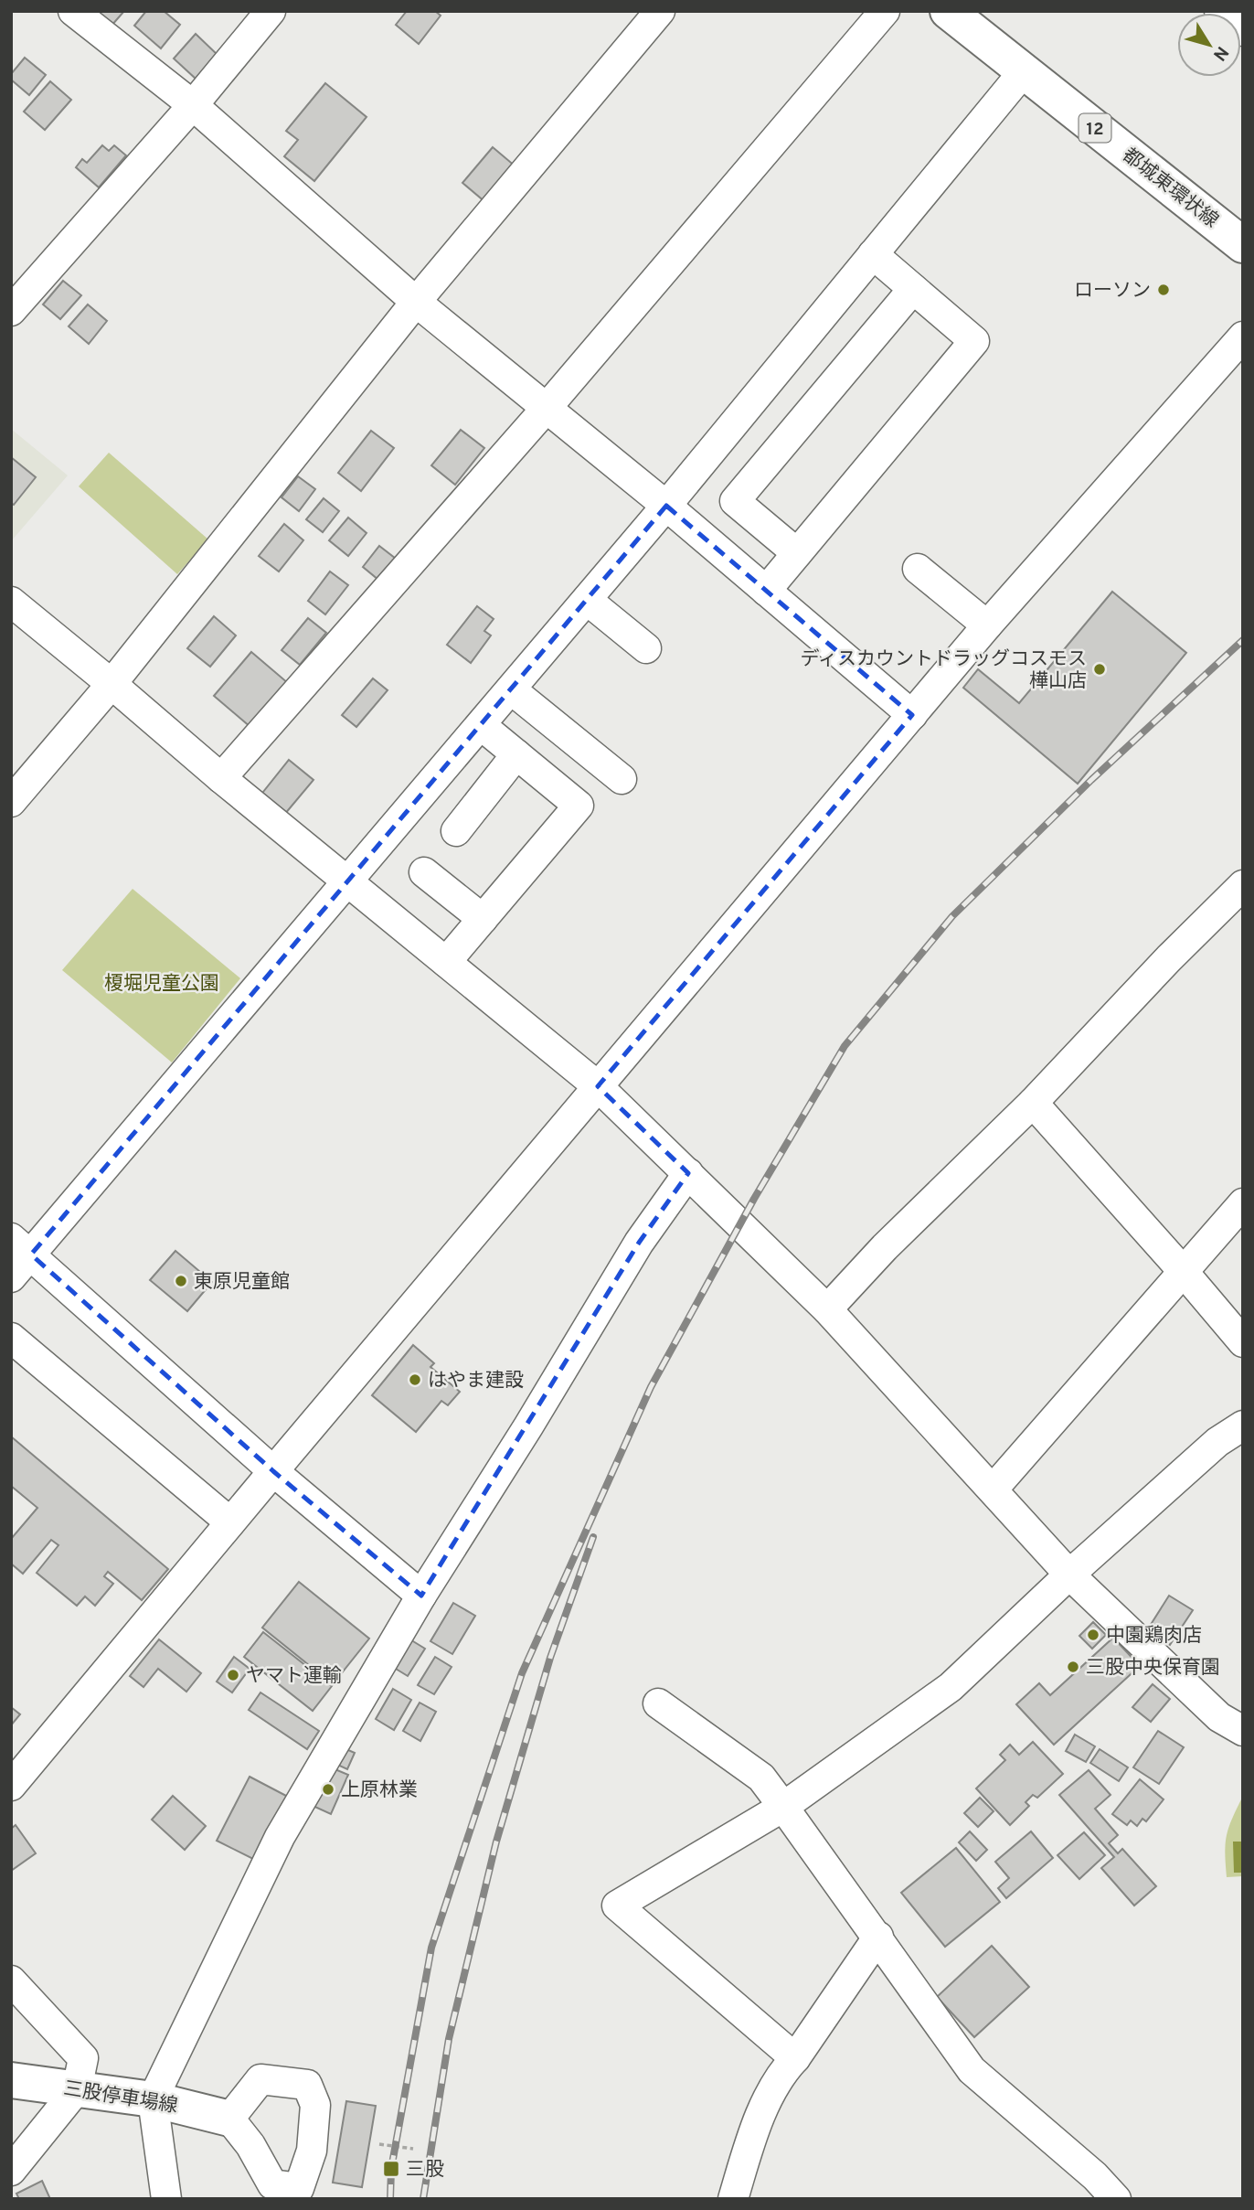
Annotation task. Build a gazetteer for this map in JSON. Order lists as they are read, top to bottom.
{
  "streets": {
    "main road": ["12", "都城東環状線", "三股停車場線"]
  },
  "parks": ["榎堀児童公園"],
  "places": {
    "other": [
      "ローソン",
      "ディスカウントドラッグコスモス 樺山店",
      "東原児童館",
      "はやま建設",
      "中園鶏肉店",
      "三股中央保育園",
      "ヤマト運輸",
      "上原林業"
    ],
    "transit": ["三股"]
  },
  "north": "bottom right"
}
